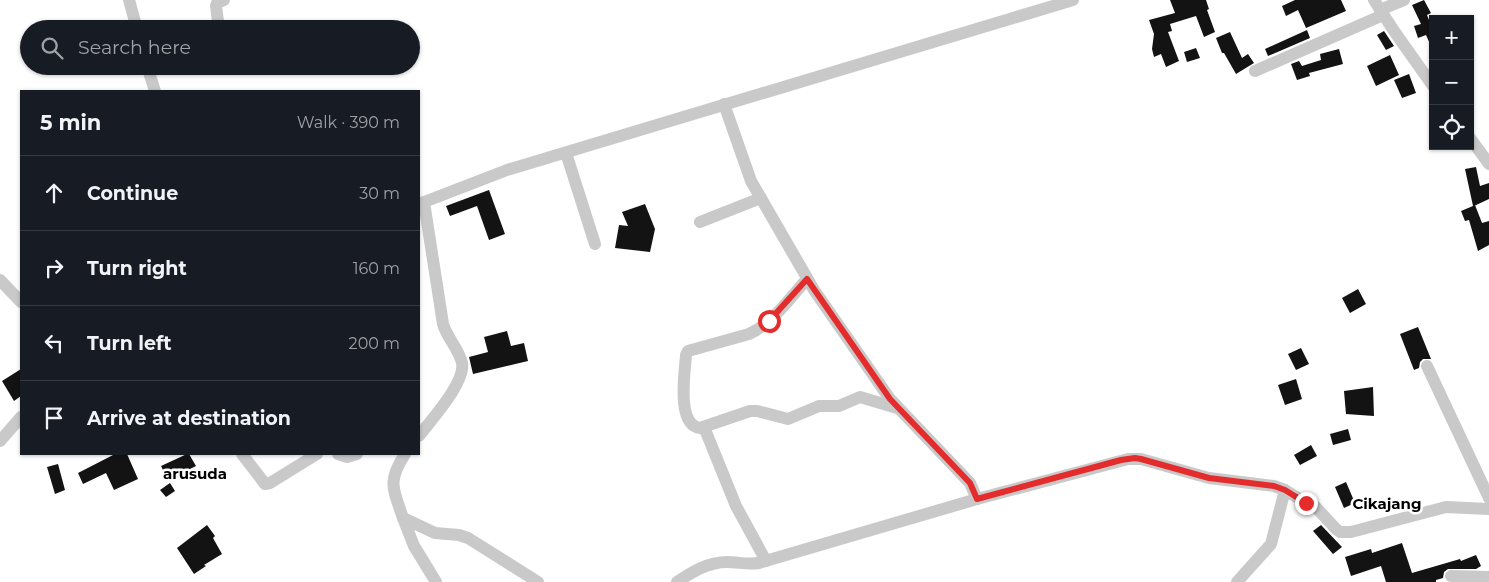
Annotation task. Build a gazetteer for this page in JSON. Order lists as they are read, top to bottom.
{
  "districts": ["arusuda", "Cikajang"],
  "page": {
    "map_buttons": ["+", "−"],
    "search": "Search here",
    "heading": ["5 min", "Walk · 390 m"],
    "list": [
      ["Continue", "30 m"],
      ["Turn right", "160 m"],
      ["Turn left", "200 m"],
      "Arrive at destination"
    ]
  }
}
